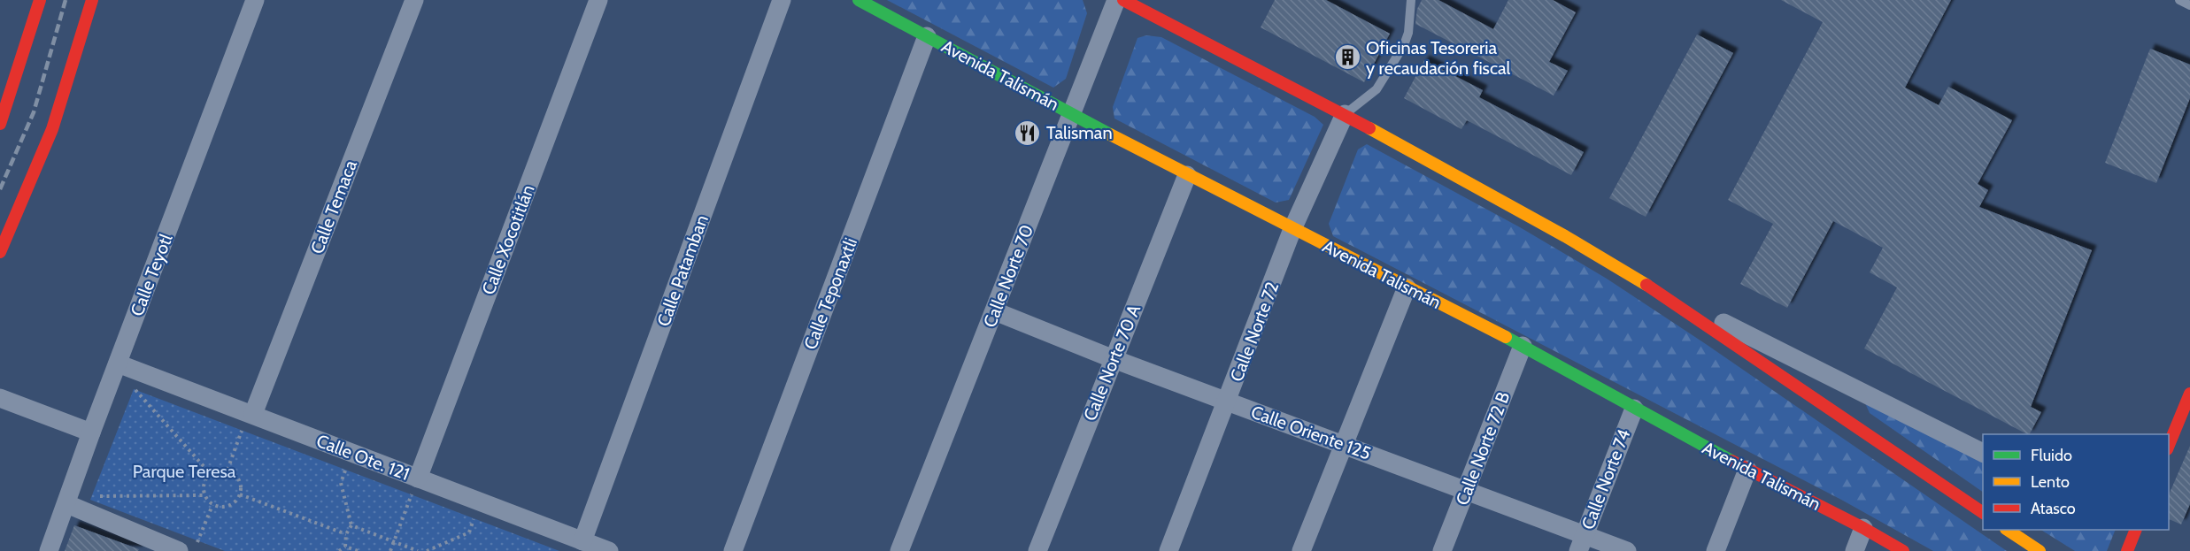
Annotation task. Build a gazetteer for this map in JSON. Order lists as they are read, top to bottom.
{
  "streets": {
    "main road": ["Avenida Talismán"],
    "street": [
      "Calle Temaca",
      "Calle Xocotitlán",
      "Calle Patamban",
      "Calle Teyotl",
      "Calle Norte 70",
      "Calle Teponaxtli",
      "Calle Norte 72",
      "Calle Norte 70 A",
      "Calle Oriente 125",
      "Calle Norte 72 B",
      "Calle Ote. 121",
      "Calle Norte 74"
    ]
  },
  "crossings": [
    ["Avenida Talismán", "Calle Norte 70"],
    ["Avenida Talismán", "Calle Teponaxtli"],
    ["Avenida Talismán", "Calle Norte 72"],
    ["Avenida Talismán", "Calle Norte 70 A"],
    ["Avenida Talismán", "Calle Norte 72 B"],
    ["Avenida Talismán", "Calle Norte 74"],
    ["Calle Temaca", "Calle Ote. 121"],
    ["Calle Xocotitlán", "Calle Ote. 121"],
    ["Calle Patamban", "Calle Ote. 121"],
    ["Calle Teyotl", "Calle Ote. 121"],
    ["Calle Norte 70", "Calle Oriente 125"],
    ["Calle Norte 72", "Calle Oriente 125"],
    ["Calle Norte 70 A", "Calle Oriente 125"],
    ["Calle Oriente 125", "Calle Norte 72 B"],
    ["Calle Oriente 125", "Calle Norte 74"]
  ],
  "parks": ["Parque Teresa"],
  "places": {
    "building": ["Oficinas Tesoreria y recaudación fiscal"],
    "restaurant": ["Talisman"]
  },
  "legend": ["Fluido", "Lento", "Atasco"]
}
